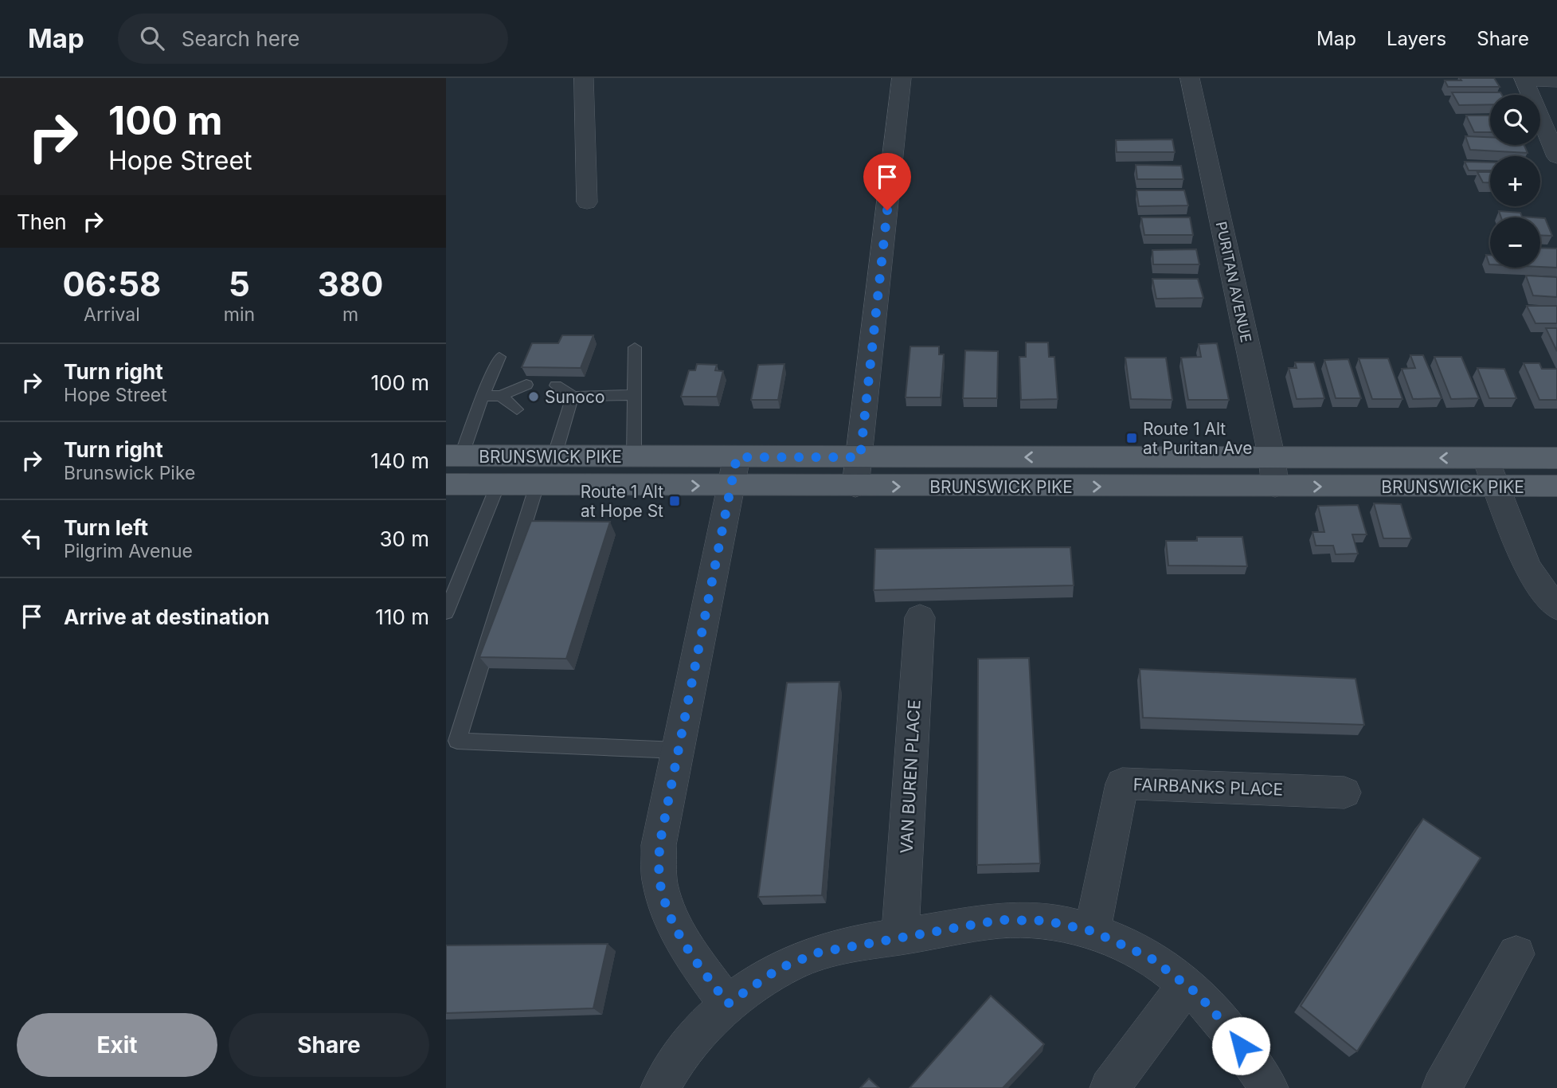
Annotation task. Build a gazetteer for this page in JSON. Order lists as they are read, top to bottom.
{
  "streets": {
    "main road": ["BRUNSWICK PIKE"],
    "street": ["PURITAN AVENUE", "VAN BUREN PLACE", "FAIRBANKS PLACE"]
  },
  "crossings": [
    ["PURITAN AVENUE", "BRUNSWICK PIKE"]
  ],
  "places": {
    "other": ["Sunoco"],
    "transit": ["Route 1 Alt at Puritan Ave", "Route 1 Alt at Hope St"]
  },
  "page": {
    "header": "Map",
    "search": "Search here",
    "nav": ["Map", "Layers", "Share"],
    "turn": ["100 m", "Hope Street"],
    "map_buttons": ["+", "−"],
    "then": "Then",
    "eta": [
      "06:58",
      "Arrival",
      "5",
      "min",
      "380",
      "m"
    ],
    "list": [
      {
        "name": "Turn right",
        "note": "Hope Street",
        "value": "100 m"
      },
      {
        "name": "Turn right",
        "note": "Brunswick Pike",
        "value": "140 m"
      },
      {
        "name": "Turn left",
        "note": "Pilgrim Avenue",
        "value": "30 m"
      },
      {
        "name": "Arrive at destination",
        "value": "110 m"
      }
    ],
    "buttons": ["Exit", "Share"]
  }
}
